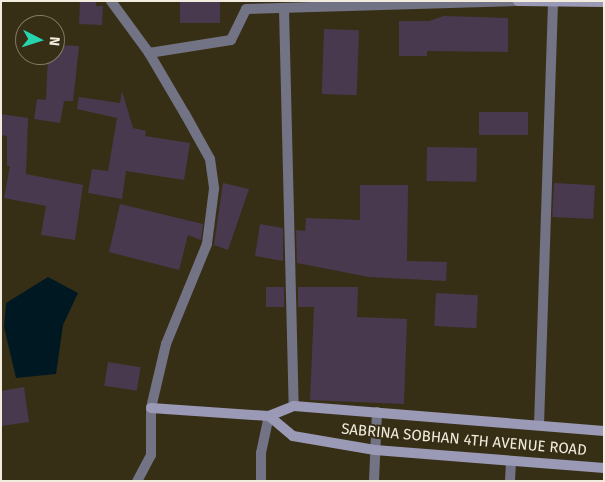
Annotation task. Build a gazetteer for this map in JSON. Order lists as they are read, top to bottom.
{
  "streets": {
    "street": ["SABRINA SOBHAN 4TH AVENUE ROAD"]
  },
  "north": "right"
}
